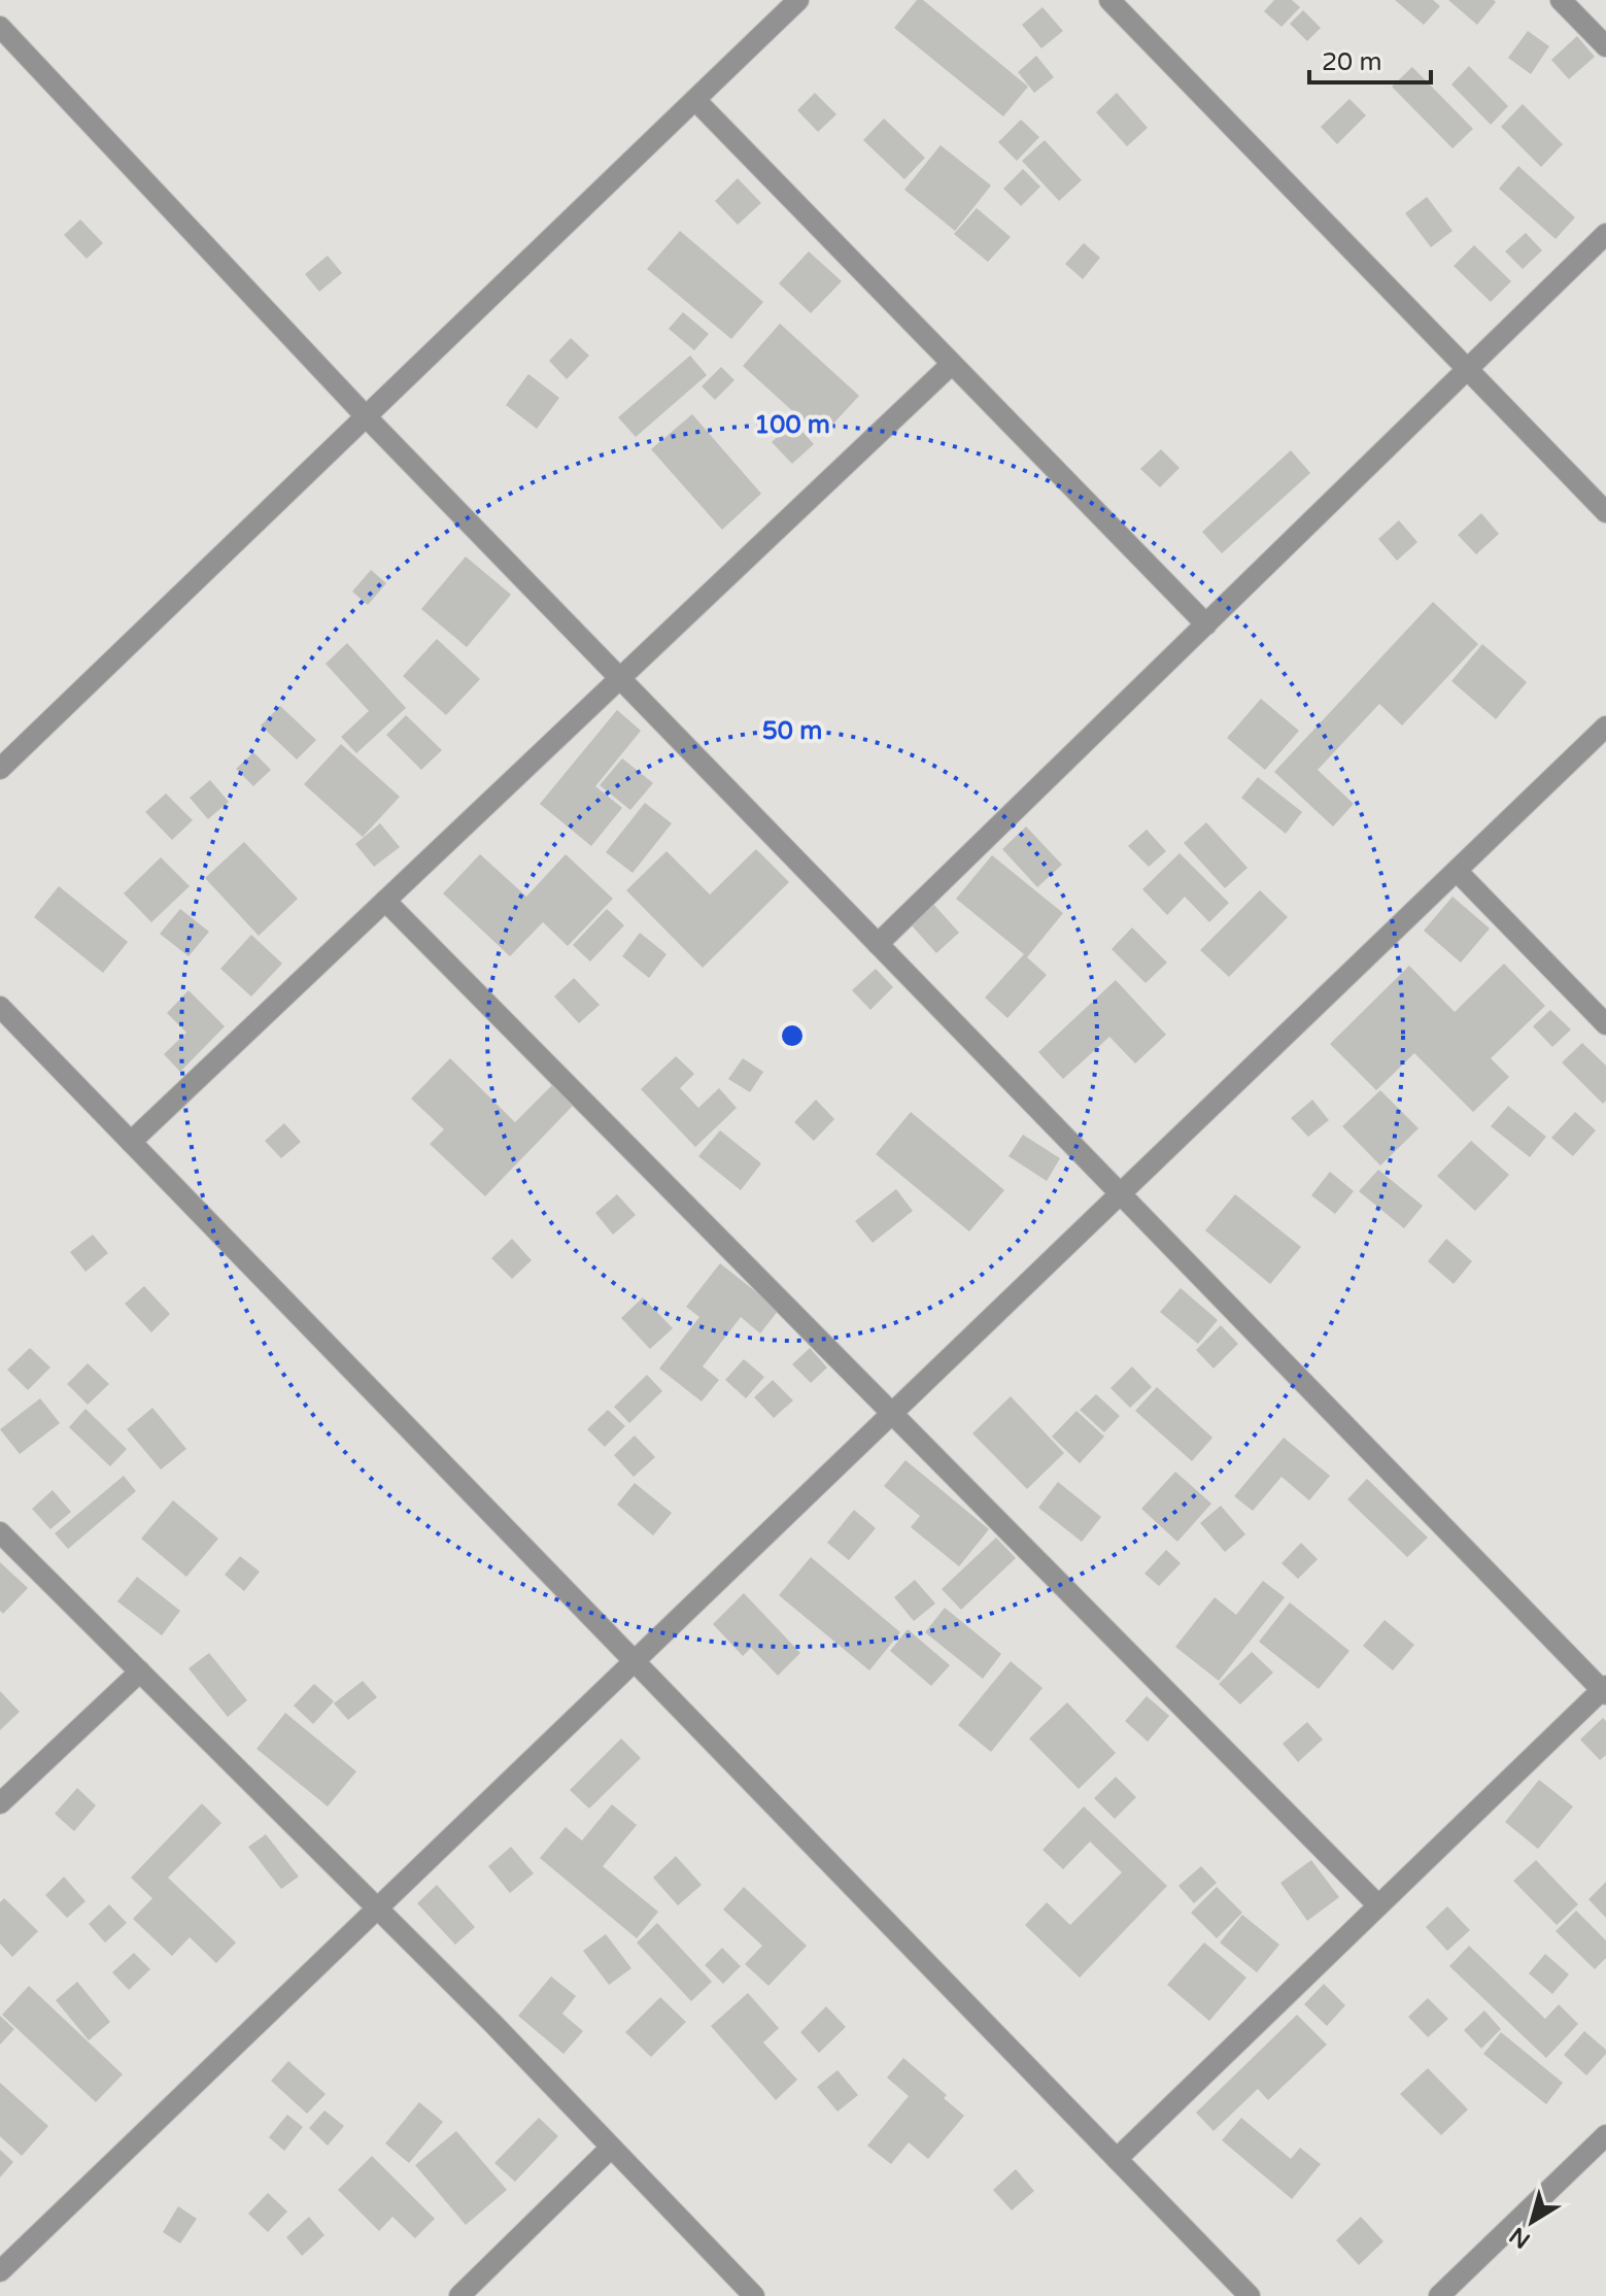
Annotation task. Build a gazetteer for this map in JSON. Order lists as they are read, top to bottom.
{
  "scale_bar": "20 m",
  "north": "bottom left",
  "rings": ["100 m", "50 m"]
}
